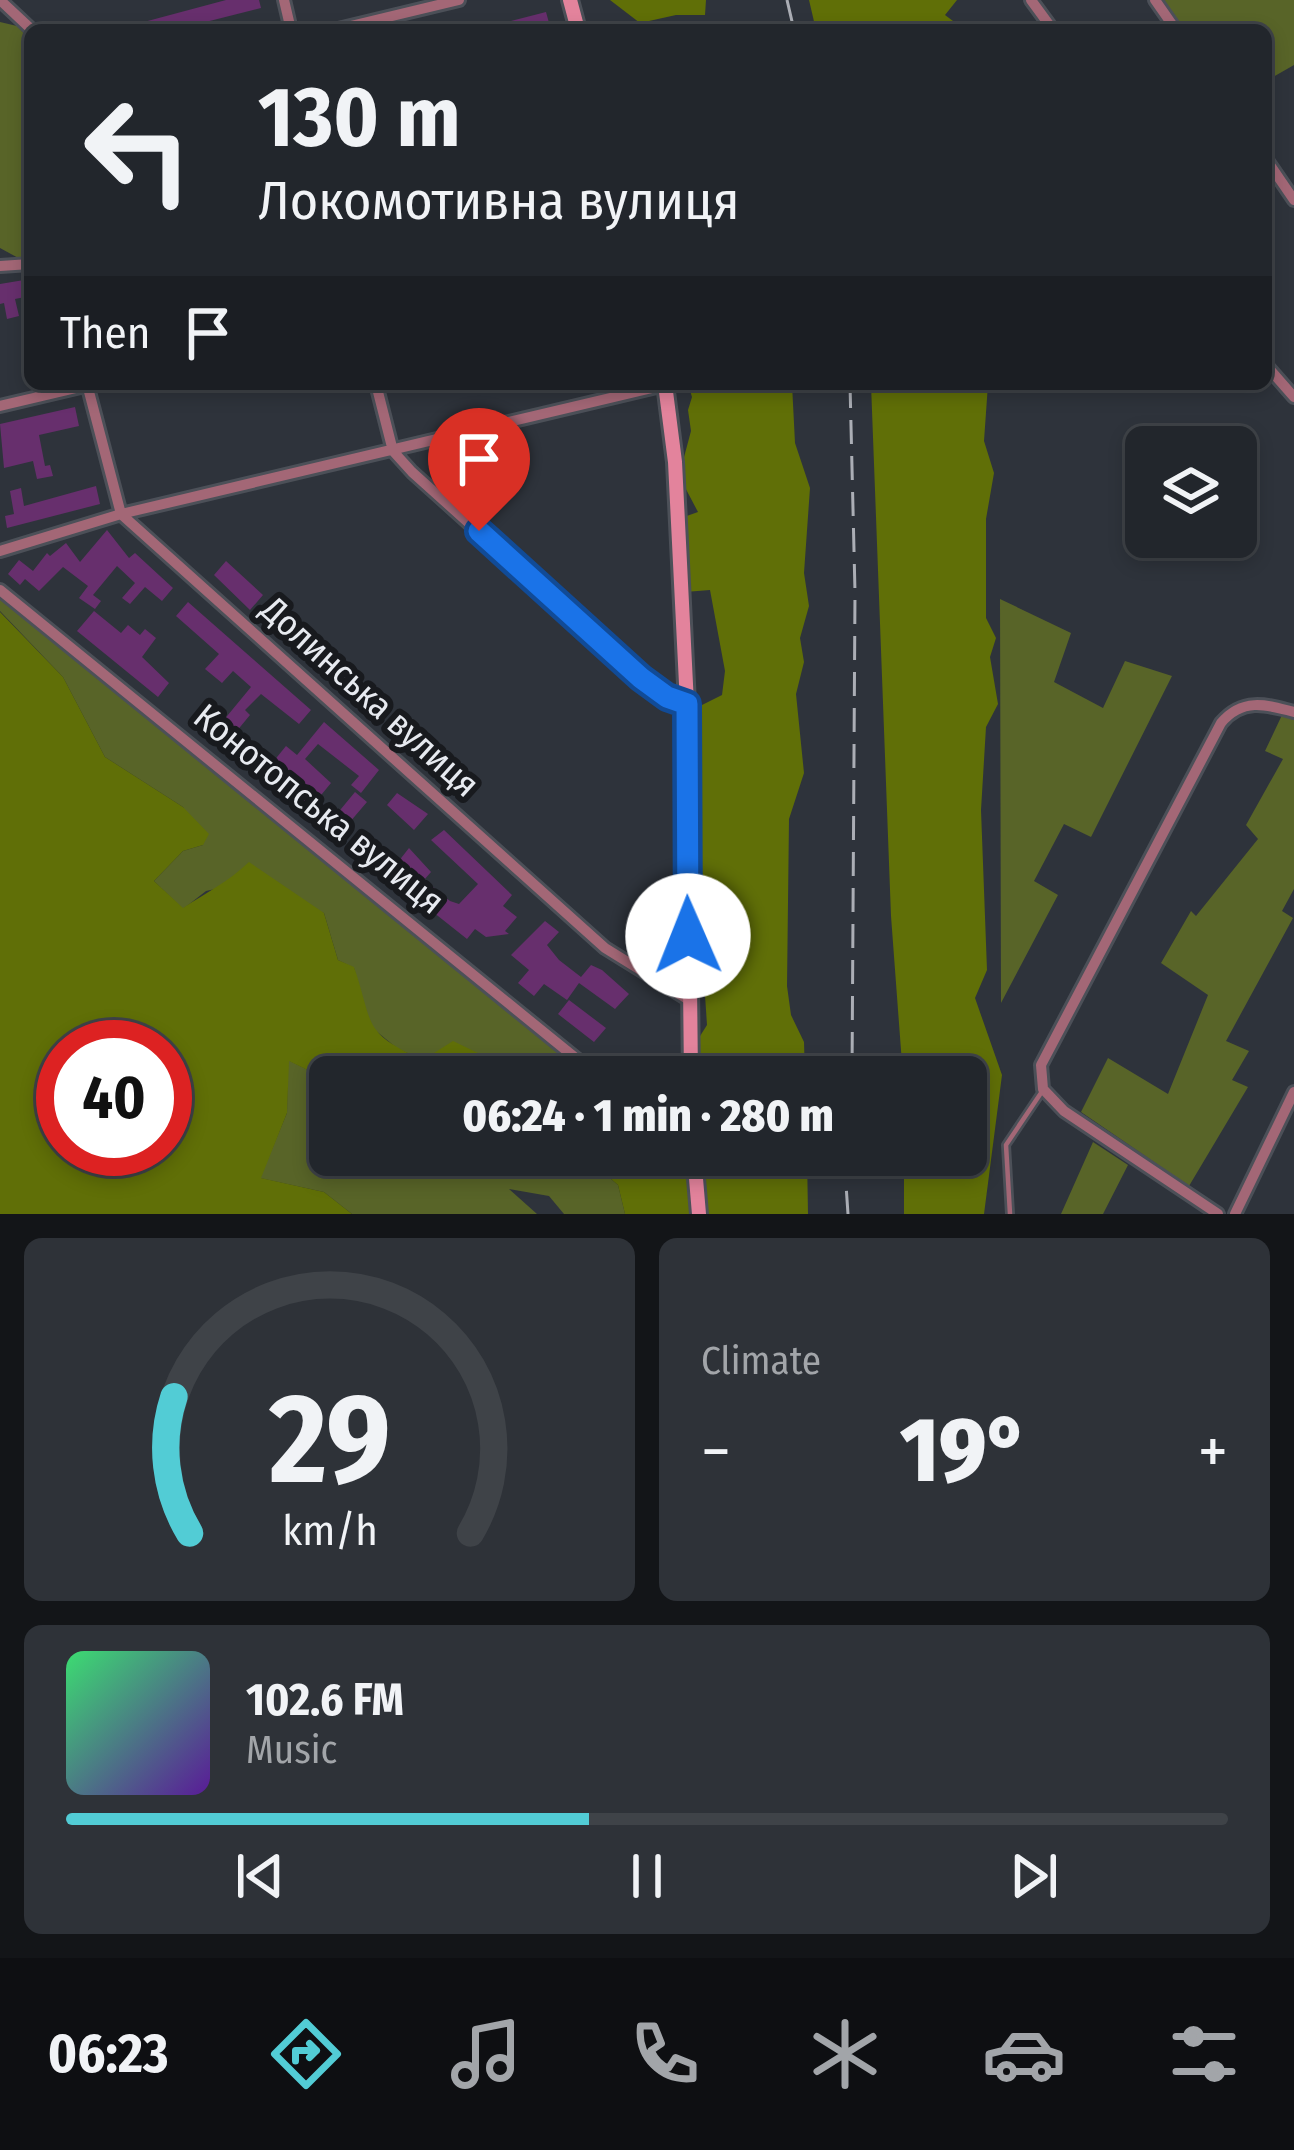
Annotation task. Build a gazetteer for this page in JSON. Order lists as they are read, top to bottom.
{
  "streets": {
    "street": ["Долинська вулиця", "Конотопська вулиця"]
  },
  "page": {
    "turn": ["130 m", "Локомотивна вулиця"],
    "then": "Then",
    "limit": "40",
    "trip": "06:24 · 1 min · 280 m",
    "tile": "Climate",
    "heat": ["−", "19°", "+"],
    "song": ["102.6 FM", "Music"],
    "tabs": "06:23",
    "gauge": ["29", "km/h"]
  }
}
